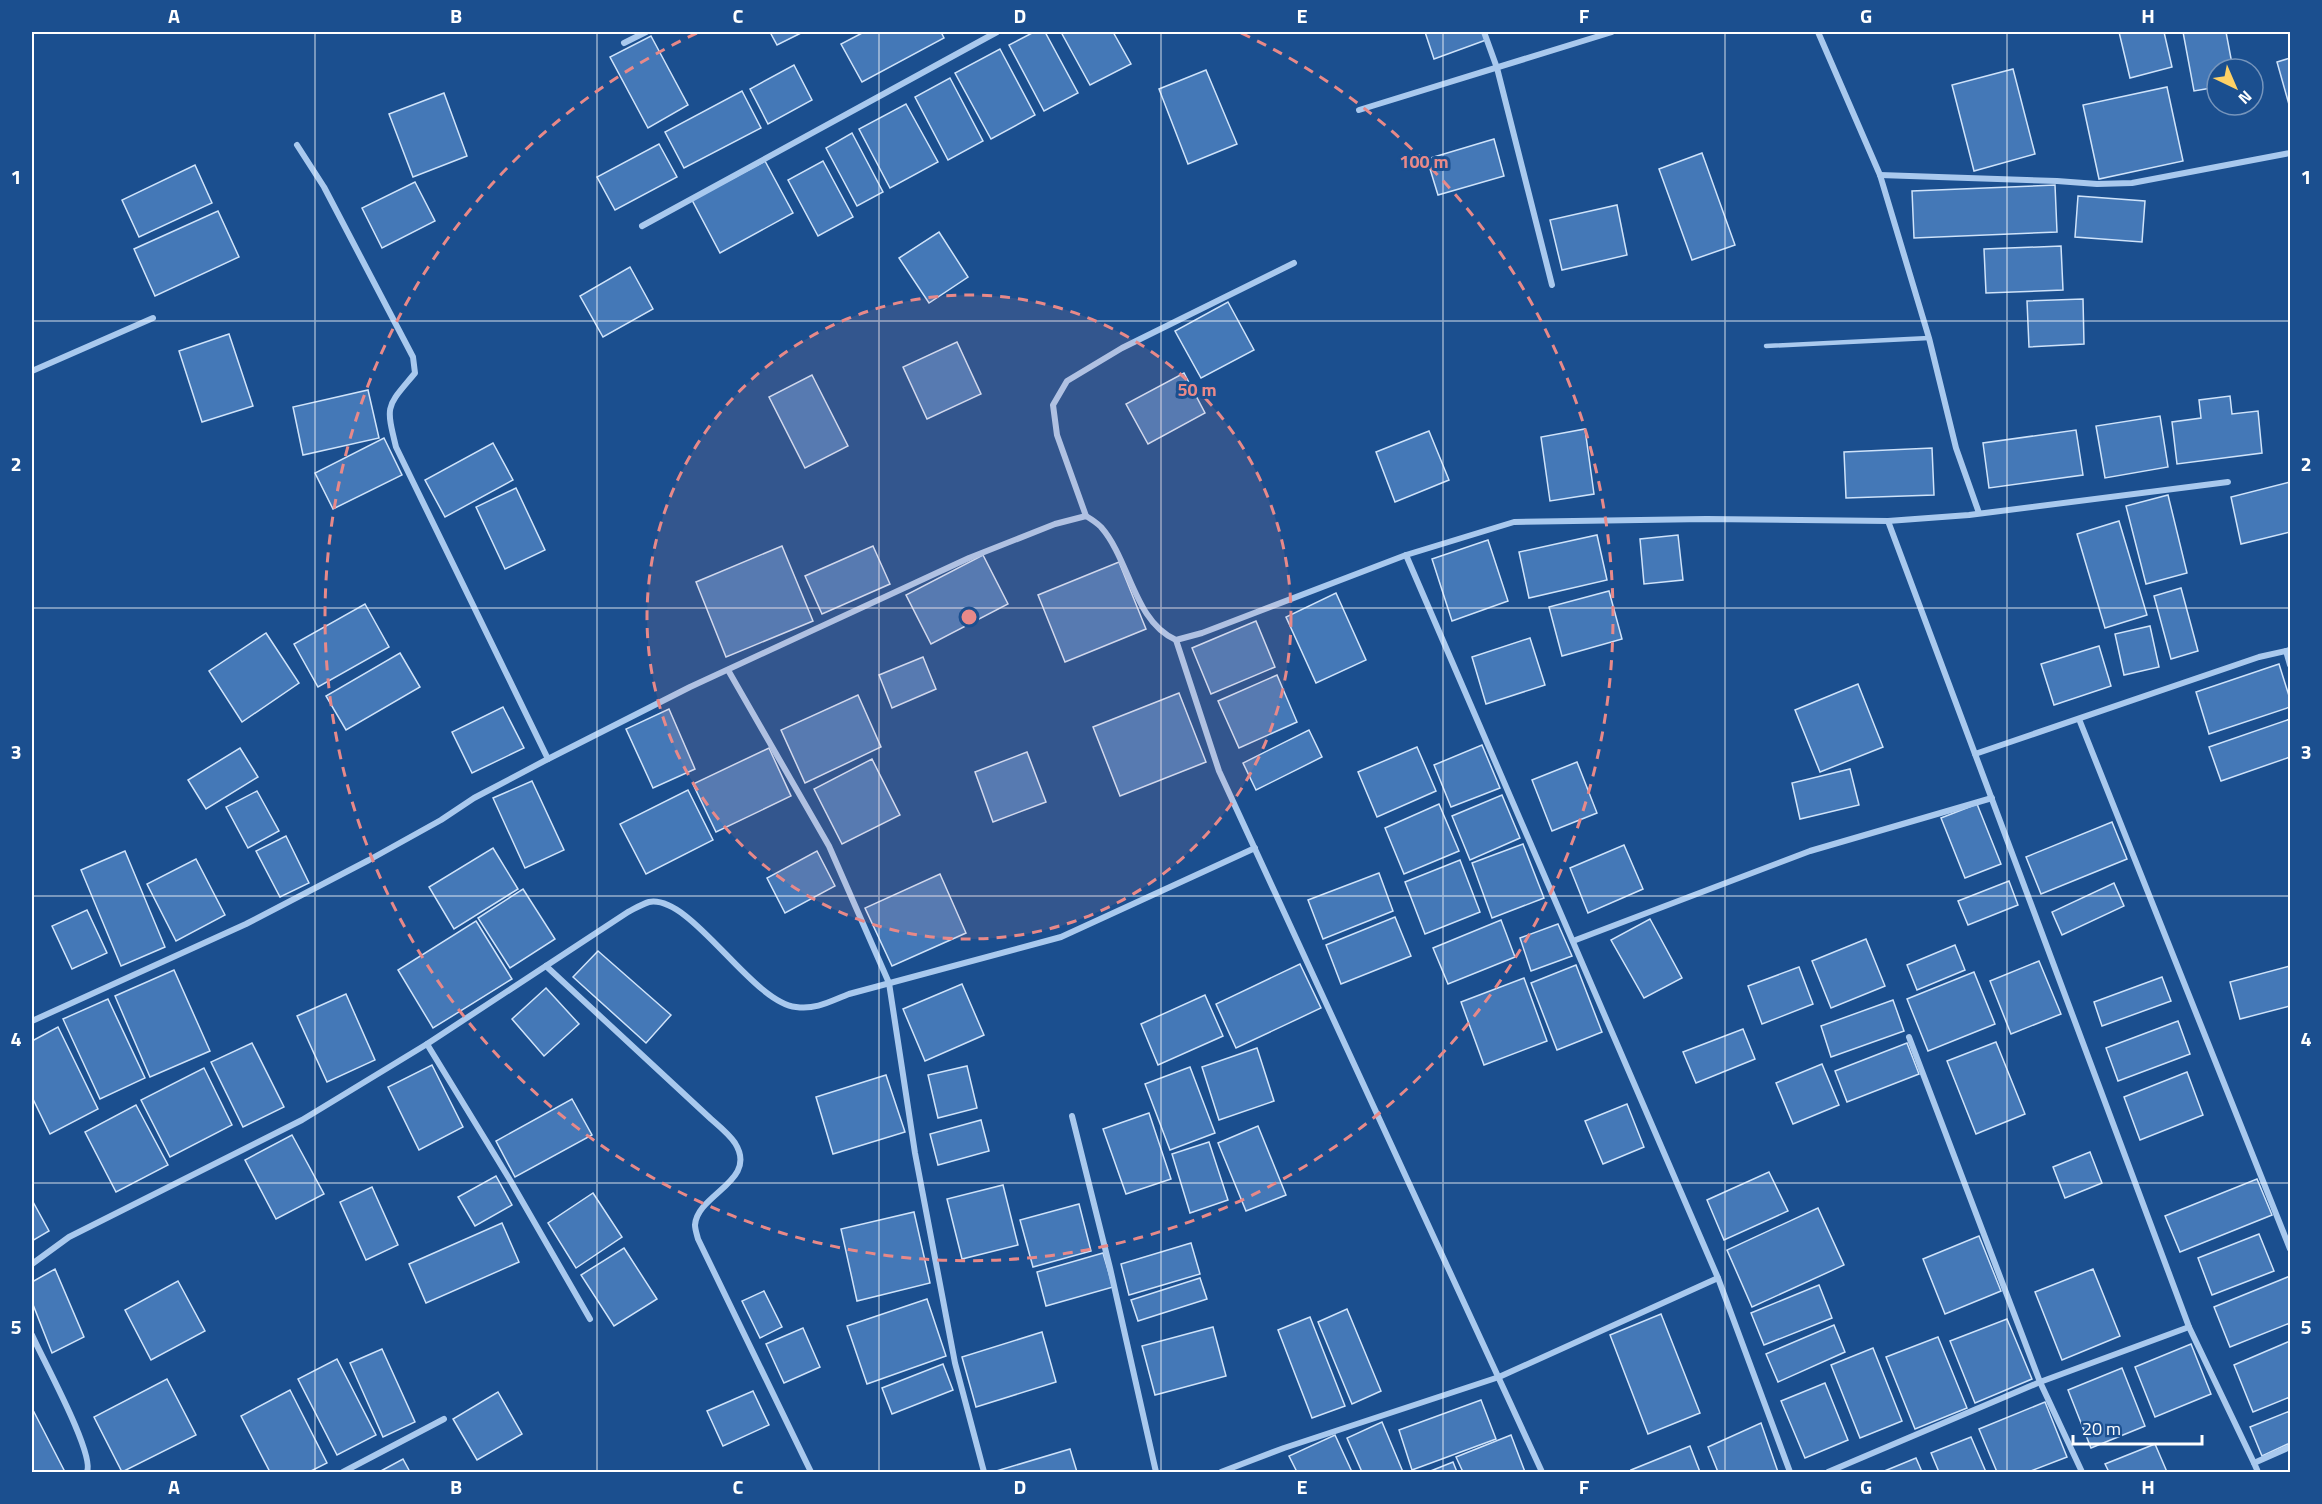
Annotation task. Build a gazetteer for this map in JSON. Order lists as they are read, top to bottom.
{
  "scale_bar": "20 m",
  "north": "bottom right",
  "grid": {
    "columns": [
      "A",
      "B",
      "C",
      "D",
      "E",
      "F",
      "G",
      "H"
    ],
    "rows": [
      "1",
      "2",
      "3",
      "4",
      "5"
    ]
  },
  "rings": ["100 m", "50 m"]
}
